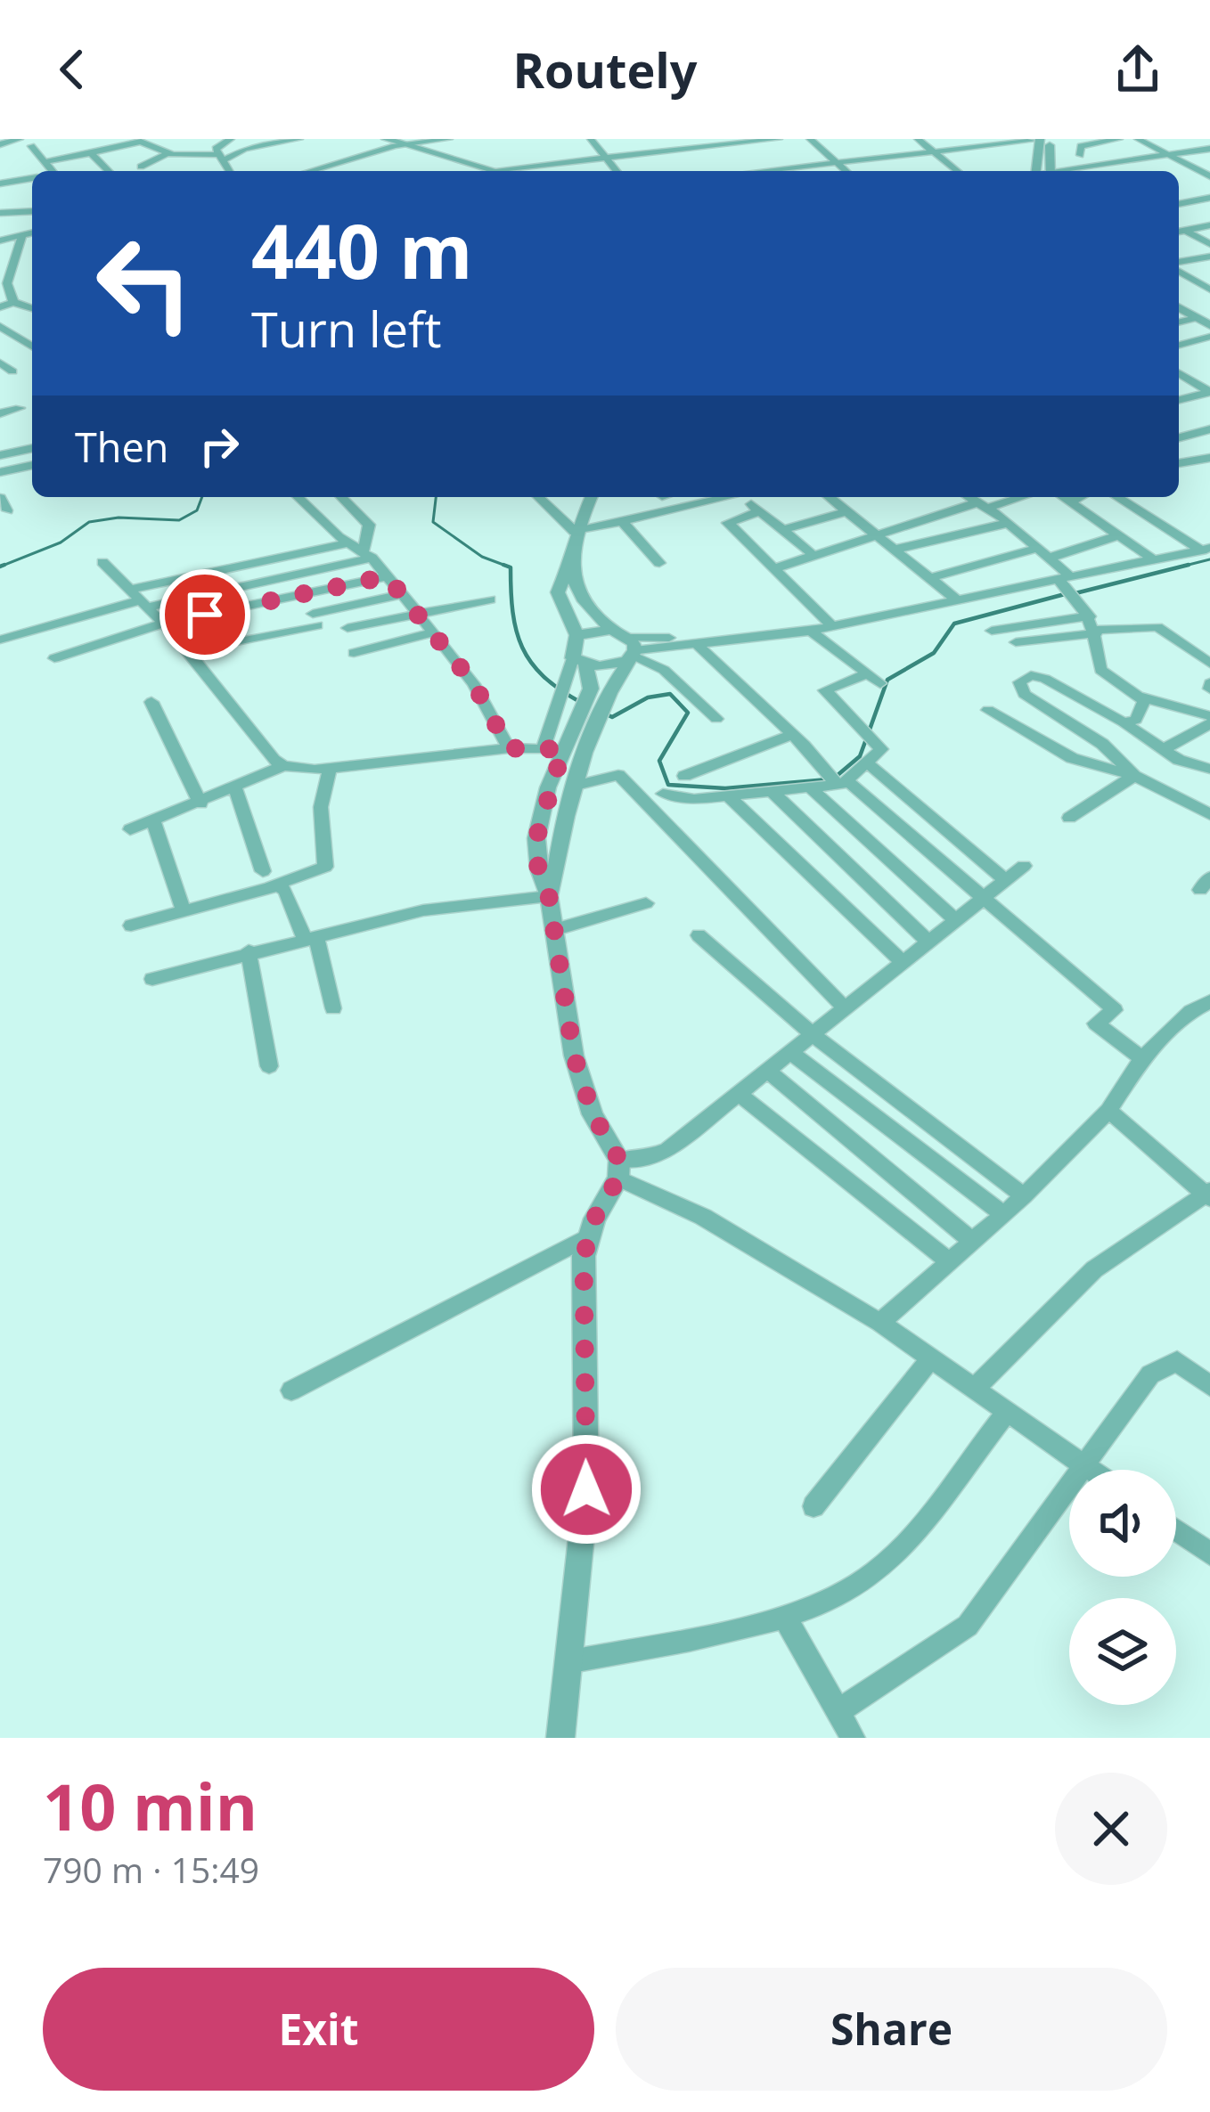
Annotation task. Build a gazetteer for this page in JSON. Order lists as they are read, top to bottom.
{
  "page": {
    "header": "Routely",
    "turn": ["440 m", "Turn left"],
    "then": "Then",
    "heading": ["10 min", "790 m · 15:49"],
    "buttons": ["Exit", "Share"]
  }
}
